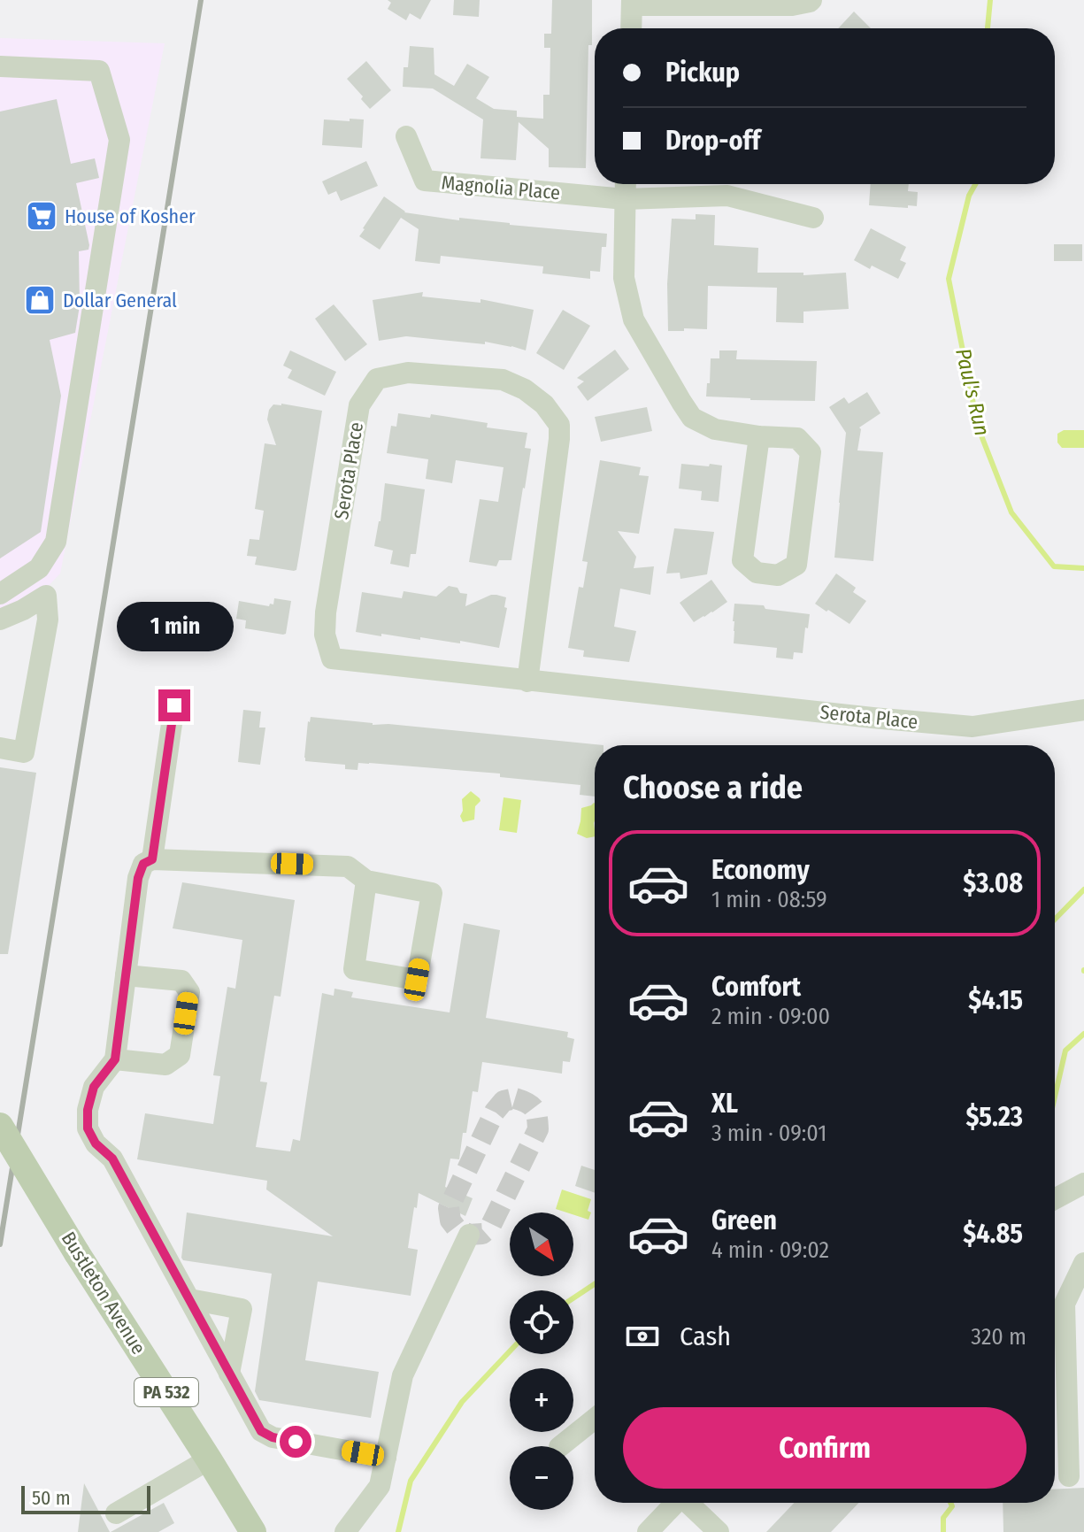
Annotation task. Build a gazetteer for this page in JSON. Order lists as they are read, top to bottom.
{
  "streets": {
    "main road": ["Bustleton Avenue", "PA 532"],
    "street": ["Magnolia Place", "Serota Place"]
  },
  "water": ["Paul's Run"],
  "places": {
    "supermarket": ["House of Kosher"],
    "shop": ["Dollar General"]
  },
  "scale_bar": "50 m",
  "north": "bottom right",
  "page": {
    "banner": ["Pickup", "Drop-off"],
    "bubble": "1 min",
    "heading": "Choose a ride",
    "list": [
      {
        "name": "Economy",
        "note": "1 min · 08:59",
        "value": "$3.08"
      },
      {
        "name": "Comfort",
        "note": "2 min · 09:00",
        "value": "$4.15"
      },
      {
        "name": "XL",
        "note": "3 min · 09:01",
        "value": "$5.23"
      },
      {
        "name": "Green",
        "note": "4 min · 09:02",
        "value": "$4.85"
      }
    ],
    "map_buttons": ["+", "−"],
    "pay": ["Cash", "320 m"],
    "buttons": "Confirm",
    "scale": "50 m"
  }
}
